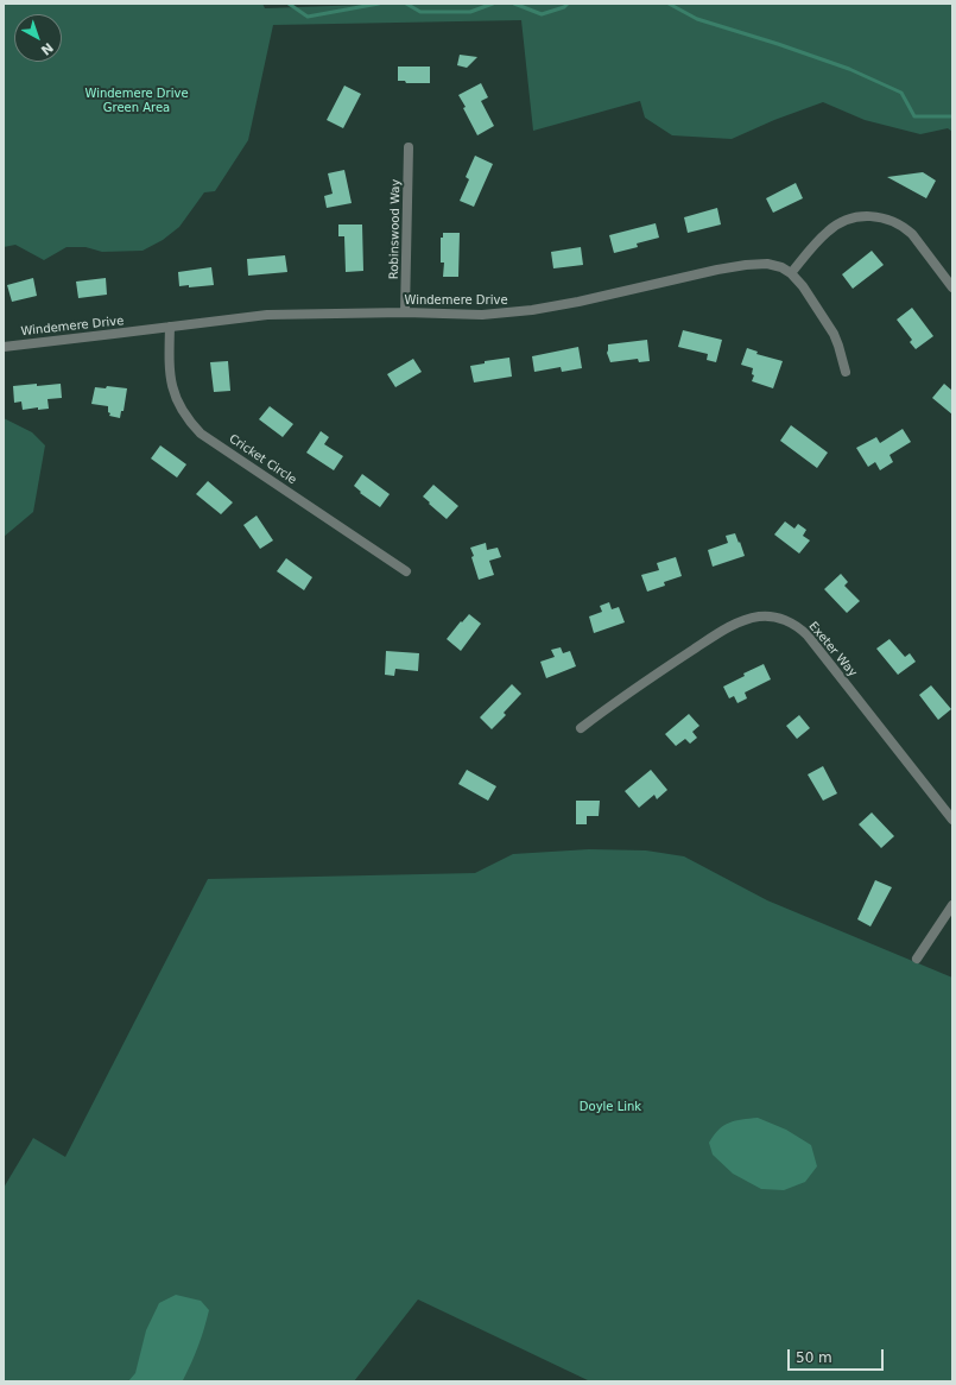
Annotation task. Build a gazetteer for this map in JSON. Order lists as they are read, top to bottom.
{
  "streets": {
    "street": [
      "Robinswood Way",
      "Windemere Drive",
      "Cricket Circle",
      "Exeter Way"
    ]
  },
  "crossings": [
    ["Robinswood Way", "Windemere Drive"],
    ["Windemere Drive", "Cricket Circle"]
  ],
  "parks": ["Windemere Drive Green Area", "Doyle Link"],
  "scale_bar": "50 m",
  "north": "bottom right"
}
